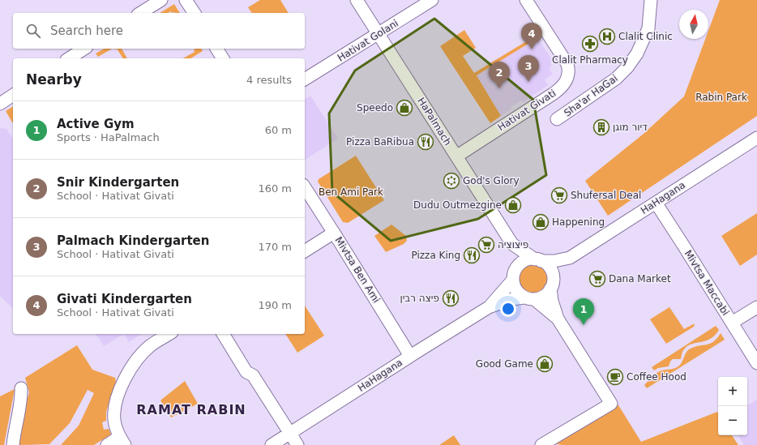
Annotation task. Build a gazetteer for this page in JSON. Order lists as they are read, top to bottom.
{
  "streets": {
    "street": [
      "Hativat Golani",
      "Sha'ar HaGai",
      "Hativat Givati",
      "HaPalmach",
      "HaHagana",
      "Mivtsa Ben Ami",
      "Mivtsa Maccabi"
    ]
  },
  "crossings": [
    ["Hativat Golani", "HaPalmach"],
    ["Hativat Givati", "HaPalmach"],
    ["HaPalmach", "HaHagana"],
    ["HaHagana", "Mivtsa Ben Ami"],
    ["HaHagana", "Mivtsa Maccabi"]
  ],
  "districts": ["RAMAT RABIN"],
  "parks": ["Rabin Park", "Ben Ami Park"],
  "places": {
    "hospital": ["Clalit Clinic"],
    "pharmacy": ["Clalit Pharmacy"],
    "shop": [
      "Speedo",
      "Dudu Outmezgine",
      "Happening",
      "Good Game"
    ],
    "building": ["דיור מוגן"],
    "restaurant": ["Pizza BaRibua", "Pizza King", "פיצה רבין"],
    "synagogue": ["God's Glory"],
    "supermarket": ["Shufersal Deal", "פיצוציה", "Dana Market"],
    "cafe": ["Coffee Hood"]
  },
  "north": "top",
  "page": {
    "search": "Search here",
    "pins": [
      "4",
      "3",
      "2",
      "1"
    ],
    "heading": ["Nearby", "4 results"],
    "list": [
      {
        "mark": "1",
        "name": "Active Gym",
        "note": "Sports · HaPalmach",
        "value": "60 m"
      },
      {
        "mark": "2",
        "name": "Snir Kindergarten",
        "note": "School · Hativat Givati",
        "value": "160 m"
      },
      {
        "mark": "3",
        "name": "Palmach Kindergarten",
        "note": "School · Hativat Givati",
        "value": "170 m"
      },
      {
        "mark": "4",
        "name": "Givati Kindergarten",
        "note": "School · Hativat Givati",
        "value": "190 m"
      }
    ],
    "map_buttons": ["+", "−"]
  }
}
